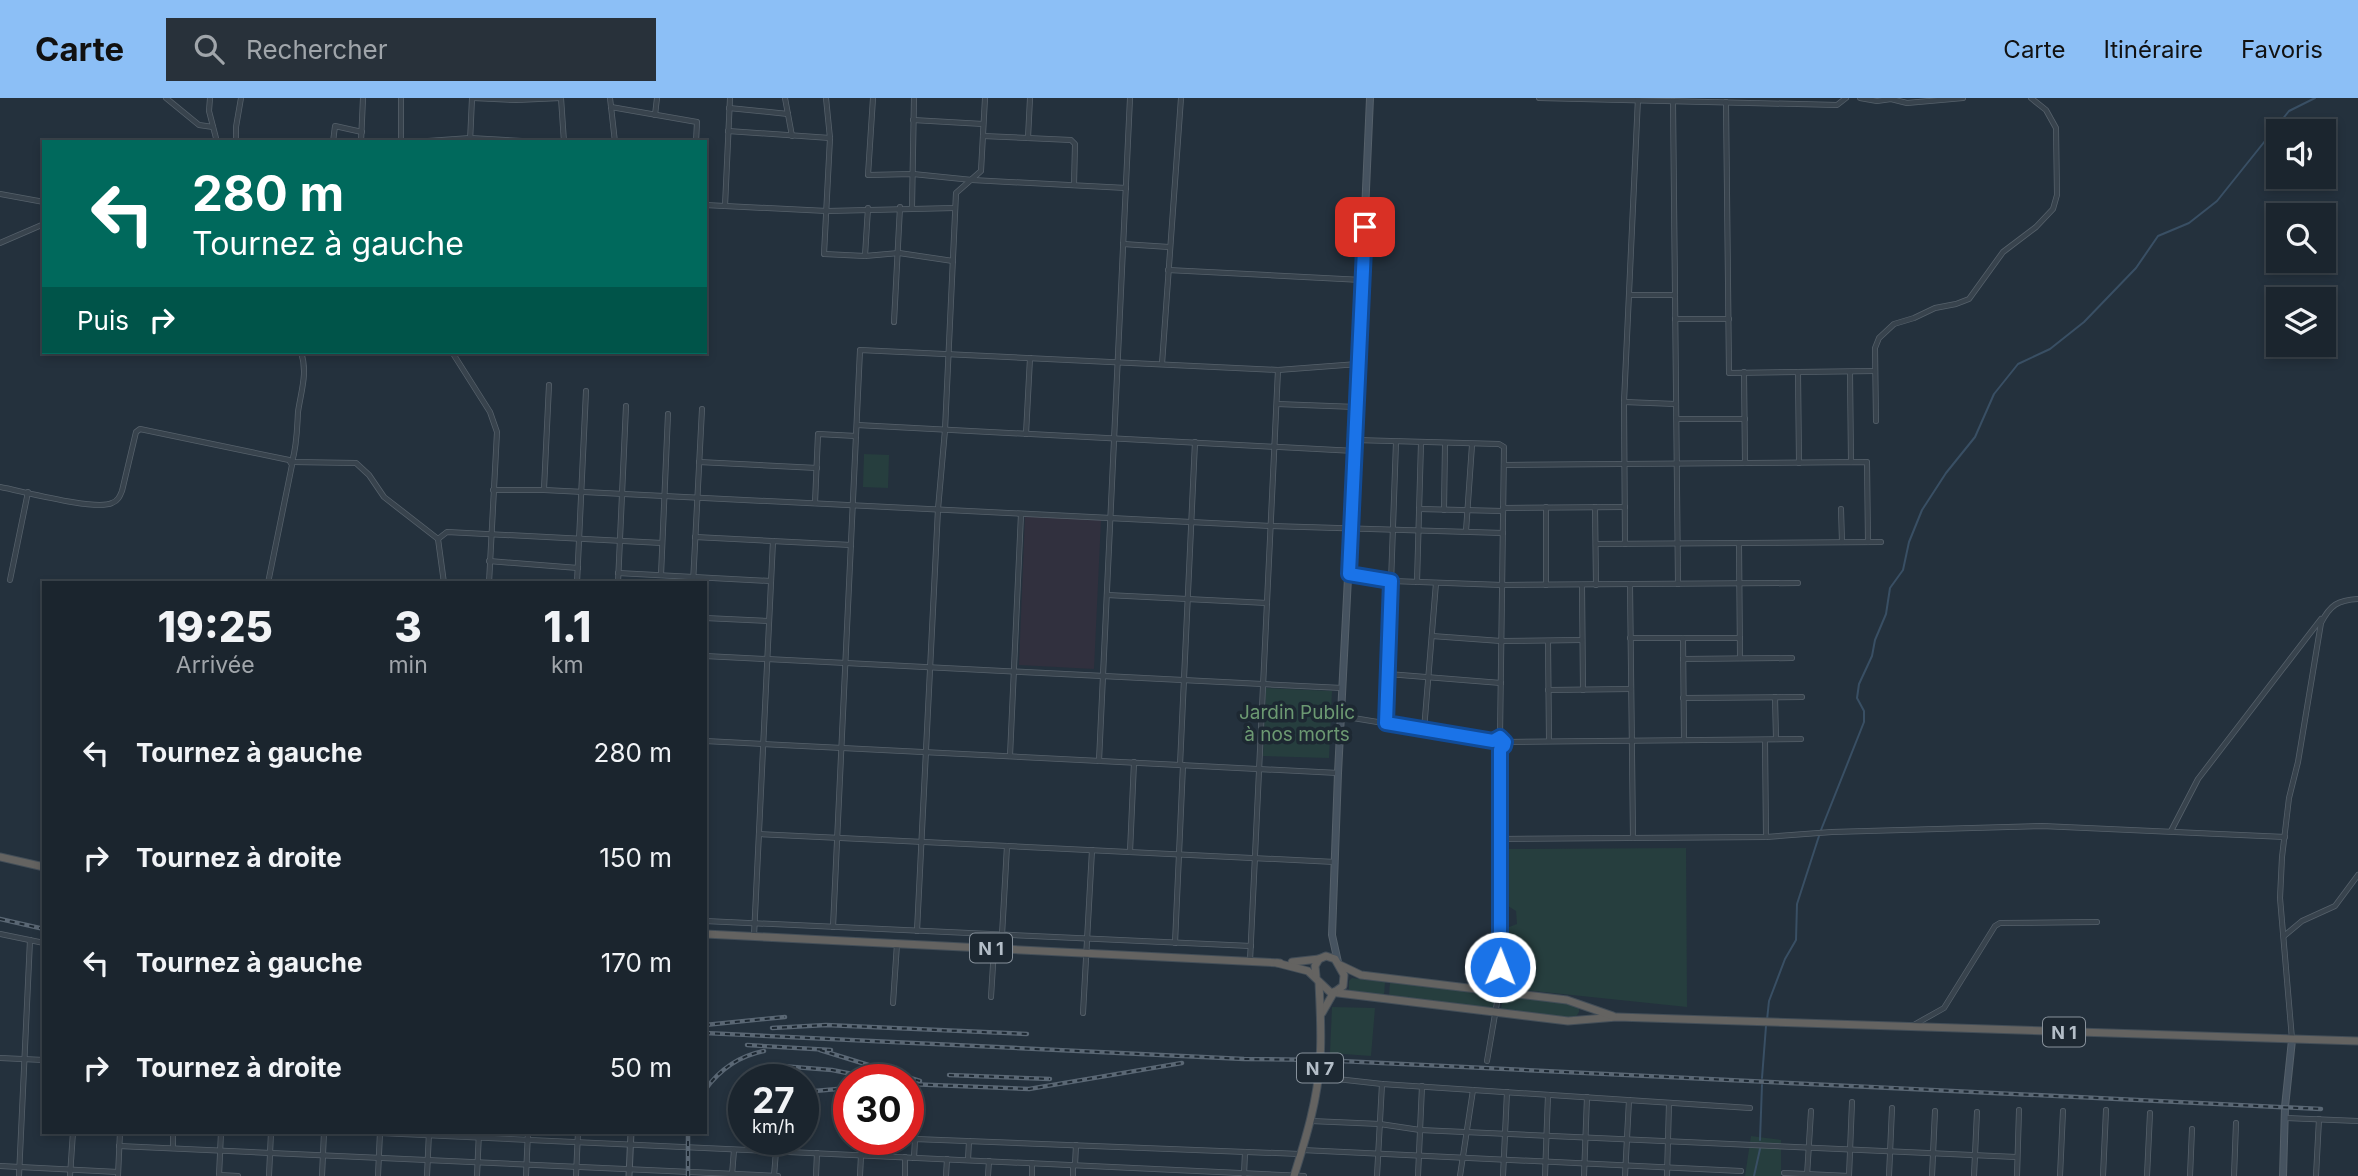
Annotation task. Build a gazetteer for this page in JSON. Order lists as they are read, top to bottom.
{
  "streets": {
    "highway": ["N 1", "N 7"]
  },
  "crossings": [
    ["N 1", "N 7"]
  ],
  "parks": ["Jardin Public à nos morts"],
  "page": {
    "header": "Carte",
    "search": "Rechercher",
    "nav": ["Carte", "Itinéraire", "Favoris"],
    "turn": ["280 m", "Tournez à gauche"],
    "then": "Puis",
    "eta": [
      "19:25",
      "Arrivée",
      "3",
      "min",
      "1.1",
      "km"
    ],
    "list": [
      {
        "name": "Tournez à gauche",
        "value": "280 m"
      },
      {
        "name": "Tournez à droite",
        "value": "150 m"
      },
      {
        "name": "Tournez à gauche",
        "value": "170 m"
      },
      {
        "name": "Tournez à droite",
        "value": "50 m"
      }
    ],
    "speed": "27 km/h",
    "limit": "30"
  }
}
